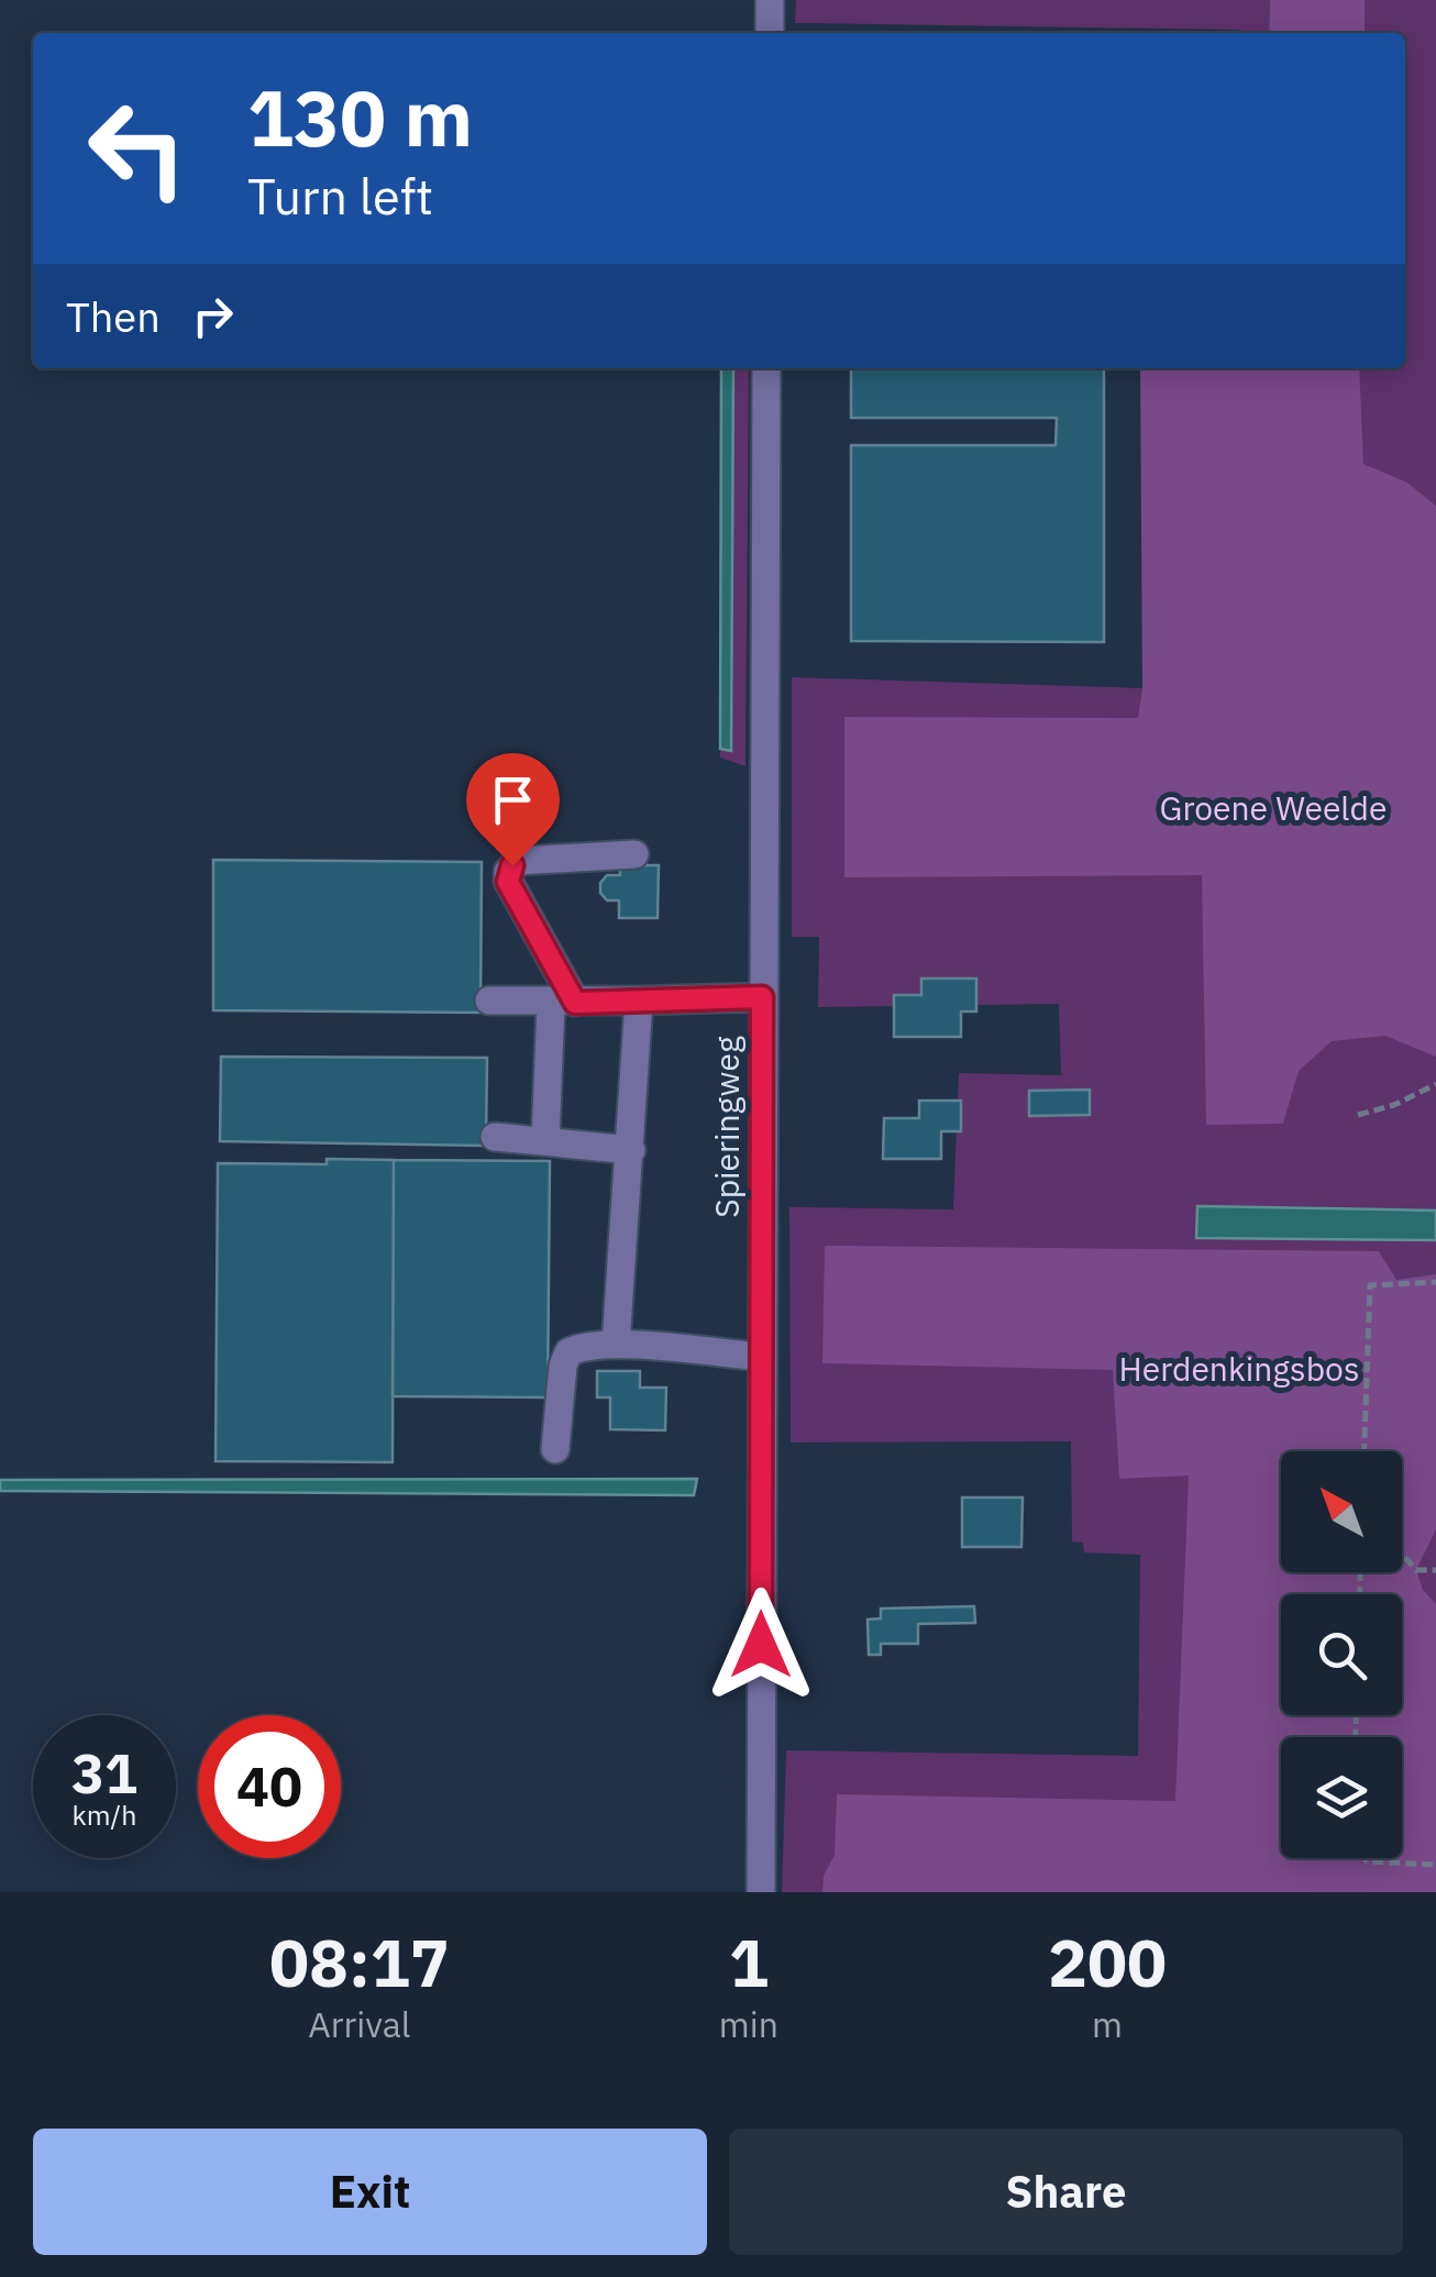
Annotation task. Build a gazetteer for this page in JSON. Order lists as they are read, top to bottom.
{
  "streets": {
    "street": ["Spieringweg"]
  },
  "parks": ["Groene Weelde", "Herdenkingsbos"],
  "north": "top left",
  "page": {
    "turn": ["130 m", "Turn left"],
    "then": "Then",
    "speed": "31 km/h",
    "limit": "40",
    "eta": [
      "08:17",
      "Arrival",
      "1",
      "min",
      "200",
      "m"
    ],
    "buttons": ["Exit", "Share"]
  }
}
